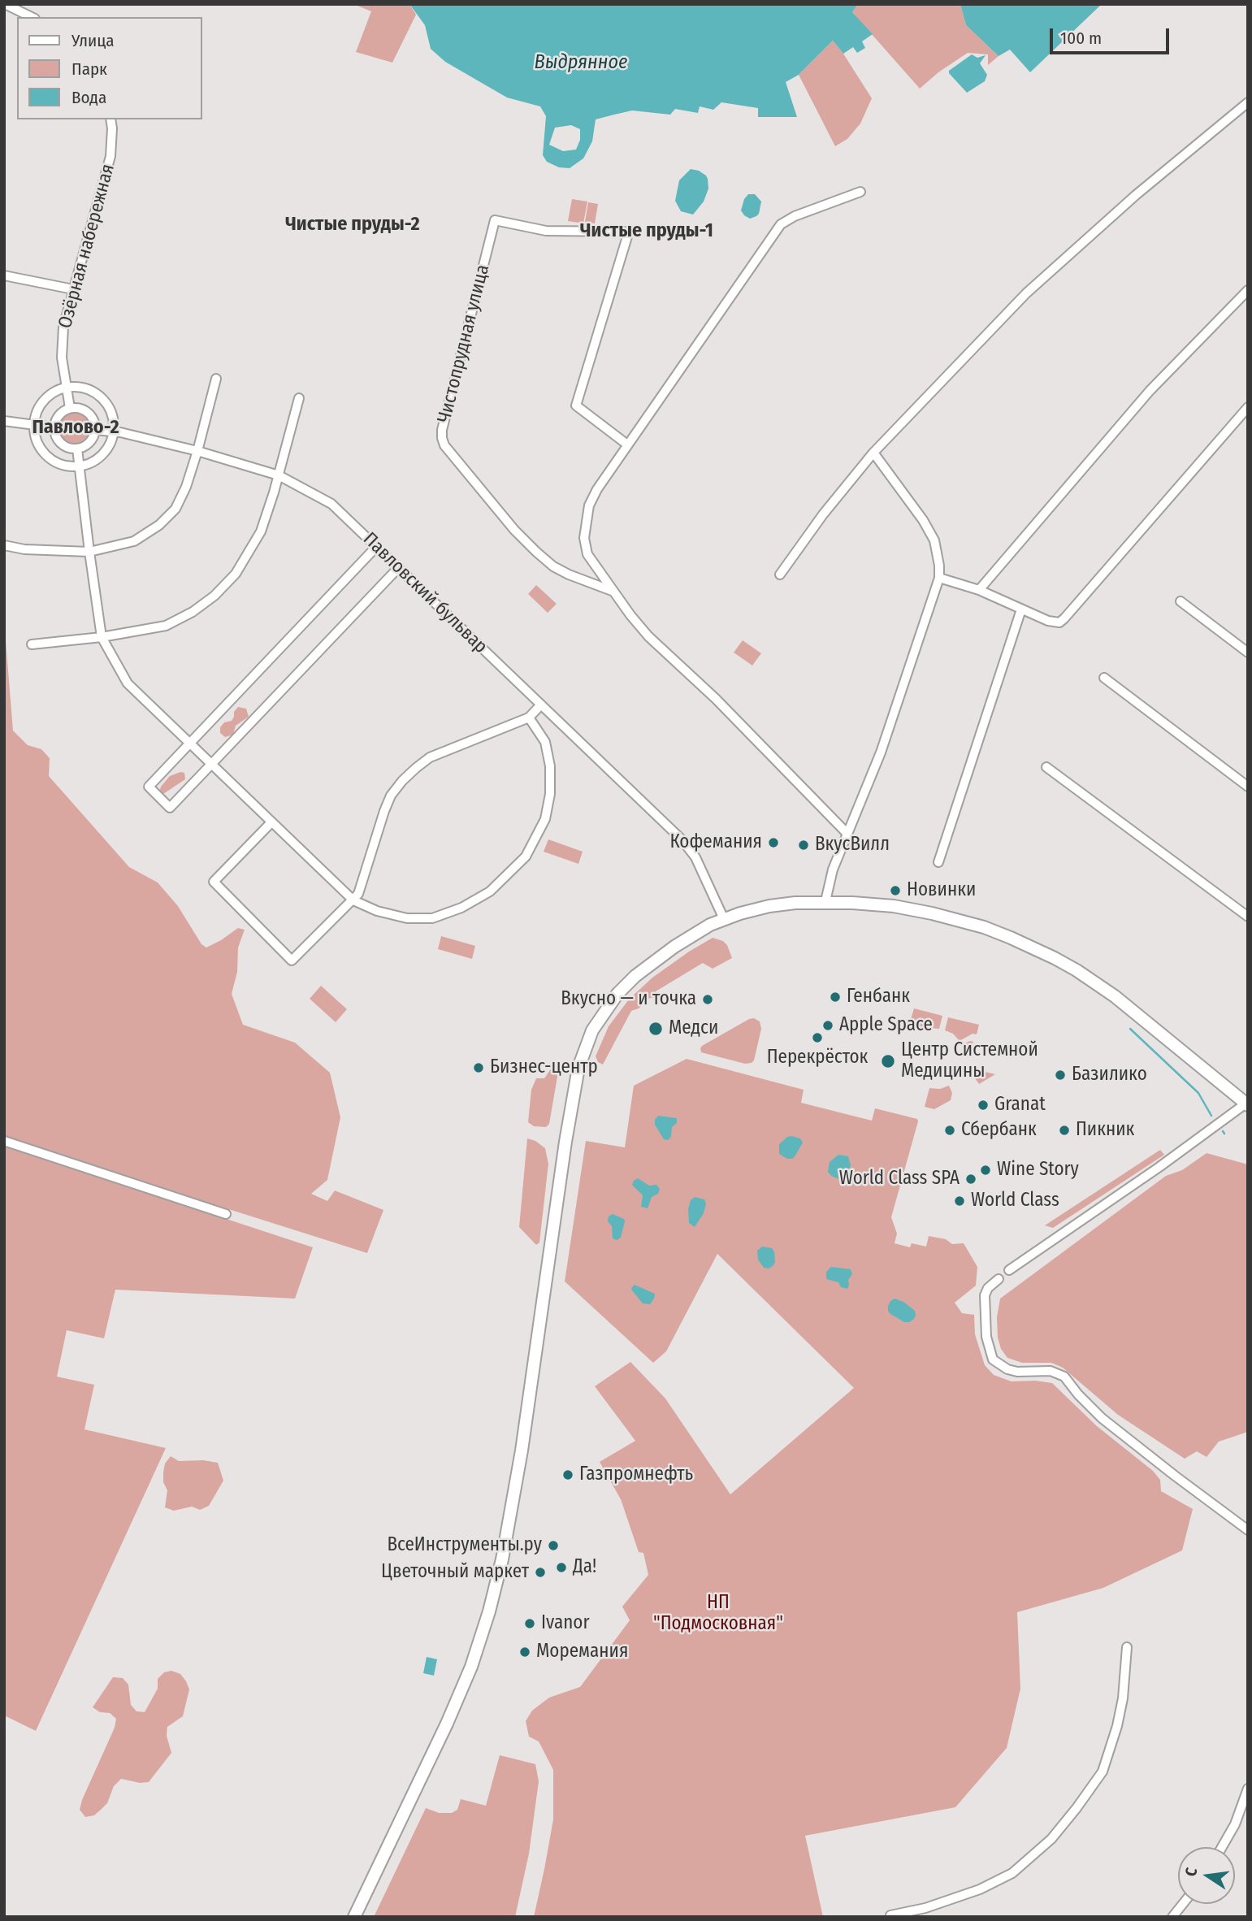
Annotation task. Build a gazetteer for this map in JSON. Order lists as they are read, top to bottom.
{
  "streets": {
    "street": ["Озёрная набережная", "Чистопрудная улица", "Павловский бульвар"]
  },
  "crossings": [
    ["Озёрная набережная", "Павловский бульвар"]
  ],
  "districts": ["Чистые пруды-2", "Чистые пруды-1", "Павлово-2"],
  "water": ["Выдрянное"],
  "parks": ["НП \"Подмосковная\""],
  "places": [
    "Кофемания",
    "ВкусВилл",
    "Новинки",
    "Генбанк",
    "Вкусно — и точка",
    "Apple Space",
    "Медси",
    "Перекрёсток",
    "Центр Системной Медицины",
    "Бизнес-центр",
    "Базилико",
    "Granat",
    "Сбербанк",
    "Пикник",
    "Wine Story",
    "World Class SPA",
    "World Class",
    "Газпромнефть",
    "ВсеИнструменты.ру",
    "Да!",
    "Цветочный маркет",
    "Ivanor",
    "Моремания"
  ],
  "legend": ["Улица", "Парк", "Вода"],
  "scale_bar": "100 m",
  "north": "left"
}
